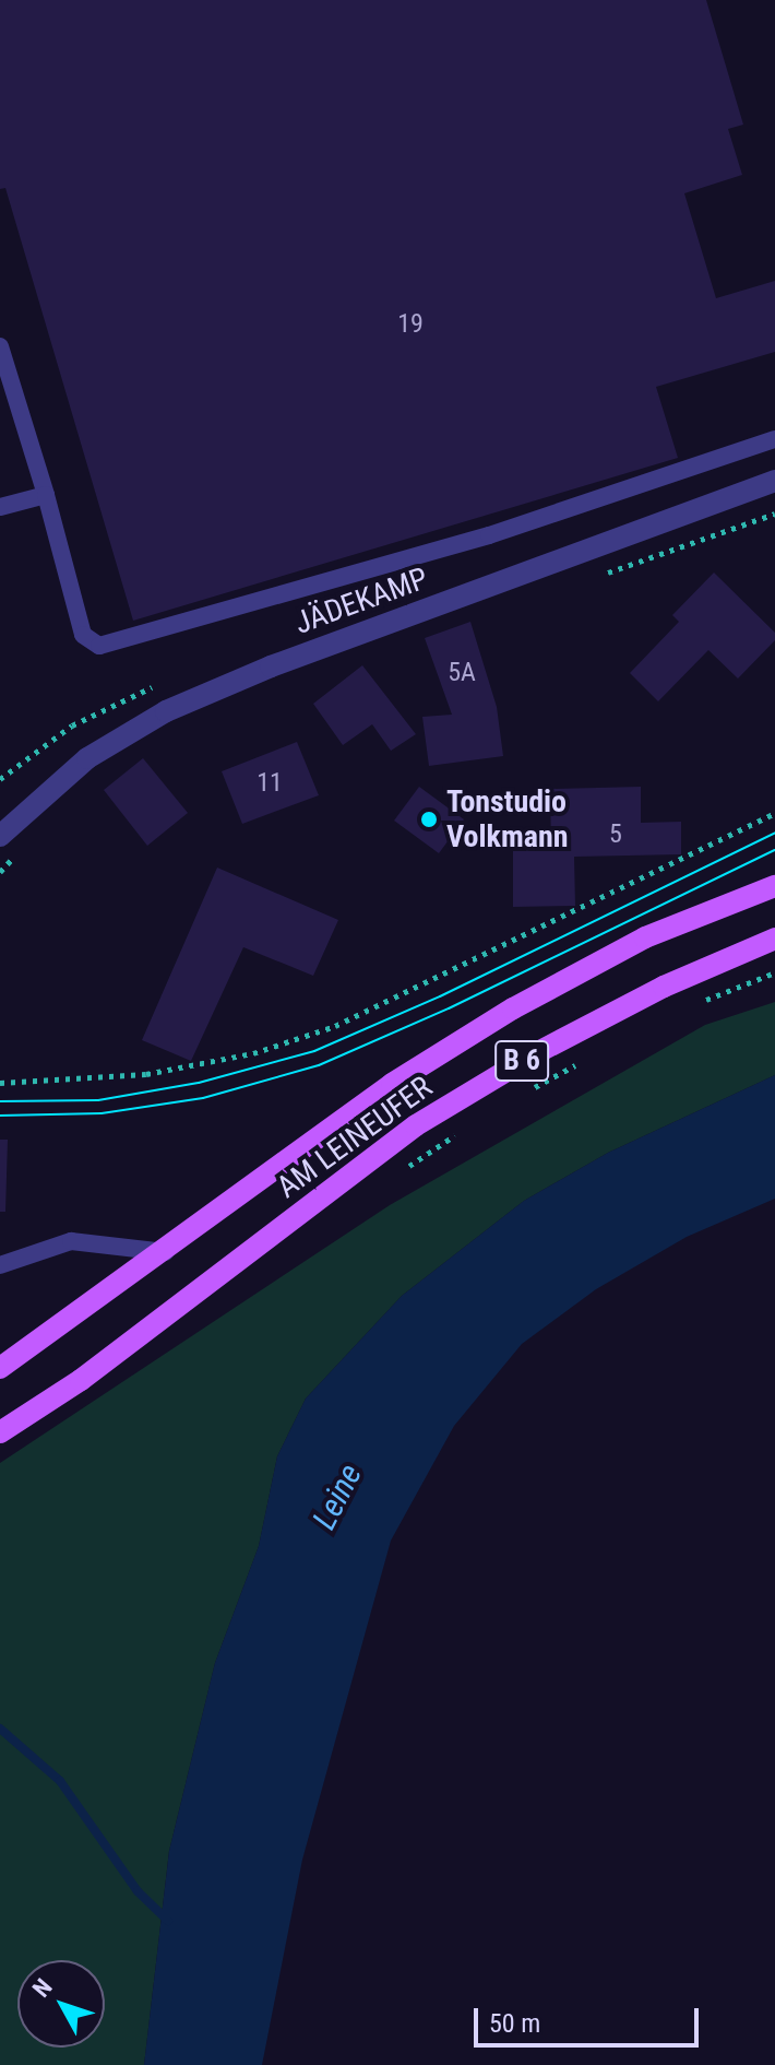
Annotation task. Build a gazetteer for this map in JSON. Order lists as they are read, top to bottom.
{
  "streets": {
    "main road": ["B 6", "AM LEINEUFER"],
    "street": ["JÄDEKAMP"]
  },
  "water": ["Leine"],
  "places": ["Tonstudio Volkmann"],
  "house_numbers": [
    "19",
    "5A",
    "11",
    "5"
  ],
  "scale_bar": "50 m",
  "north": "top left"
}
